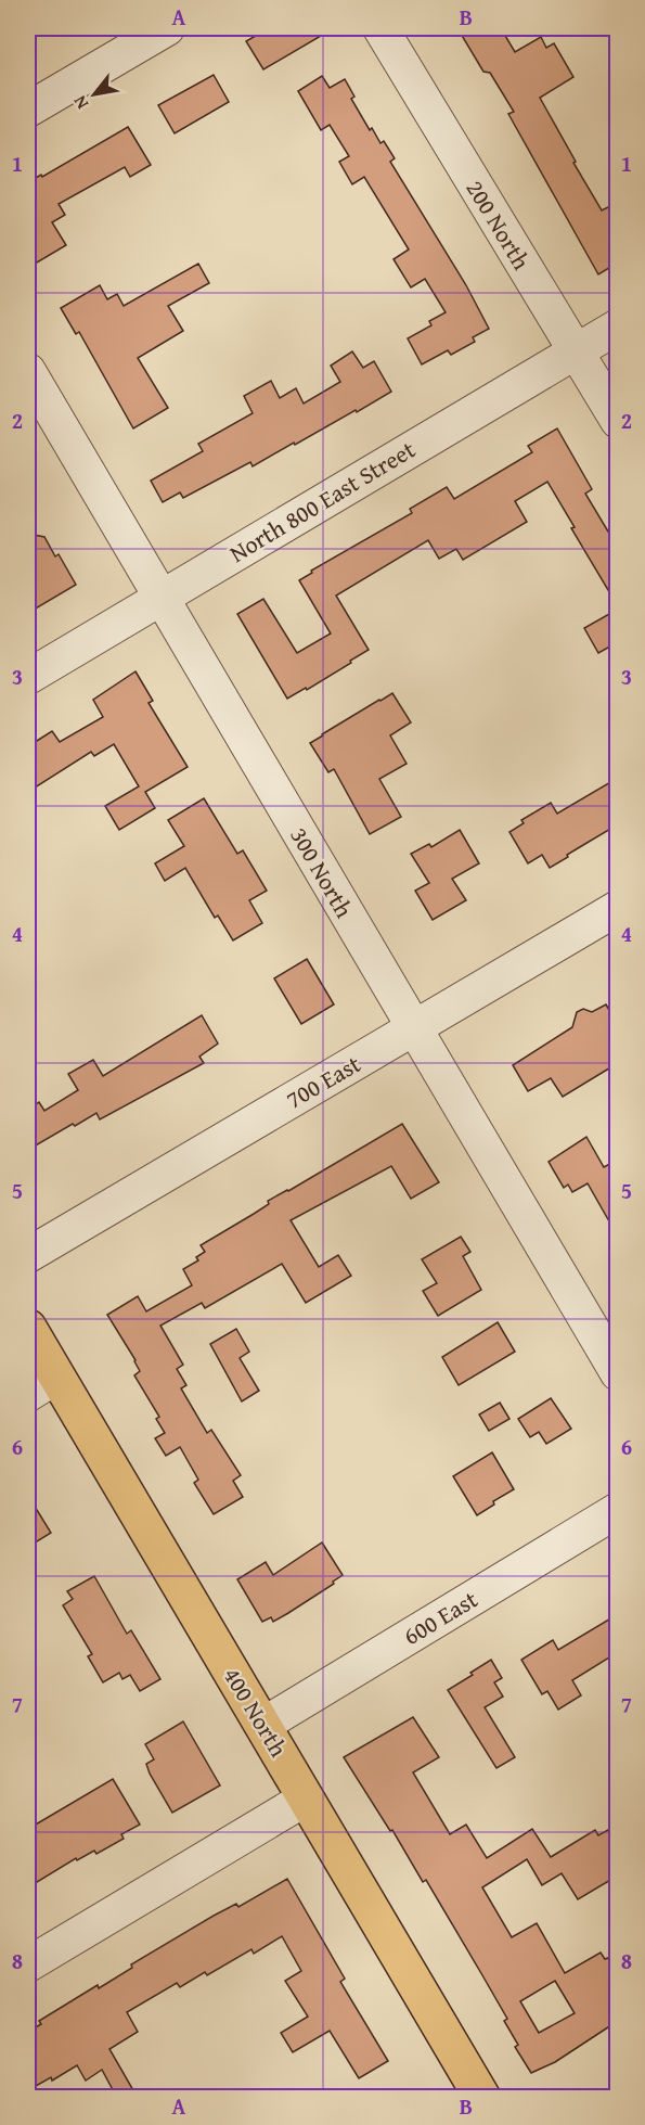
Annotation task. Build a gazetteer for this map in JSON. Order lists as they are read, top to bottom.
{
  "streets": {
    "main road": ["400 North"],
    "street": [
      "200 North",
      "North 800 East Street",
      "300 North",
      "700 East",
      "600 East"
    ]
  },
  "crossings": [
    ["200 North", "North 800 East Street"],
    ["North 800 East Street", "300 North"],
    ["300 North", "700 East"],
    ["600 East", "400 North"]
  ],
  "north": "bottom left",
  "grid": {
    "columns": ["A", "B"],
    "rows": [
      "1",
      "2",
      "3",
      "4",
      "5",
      "6",
      "7",
      "8"
    ]
  }
}
